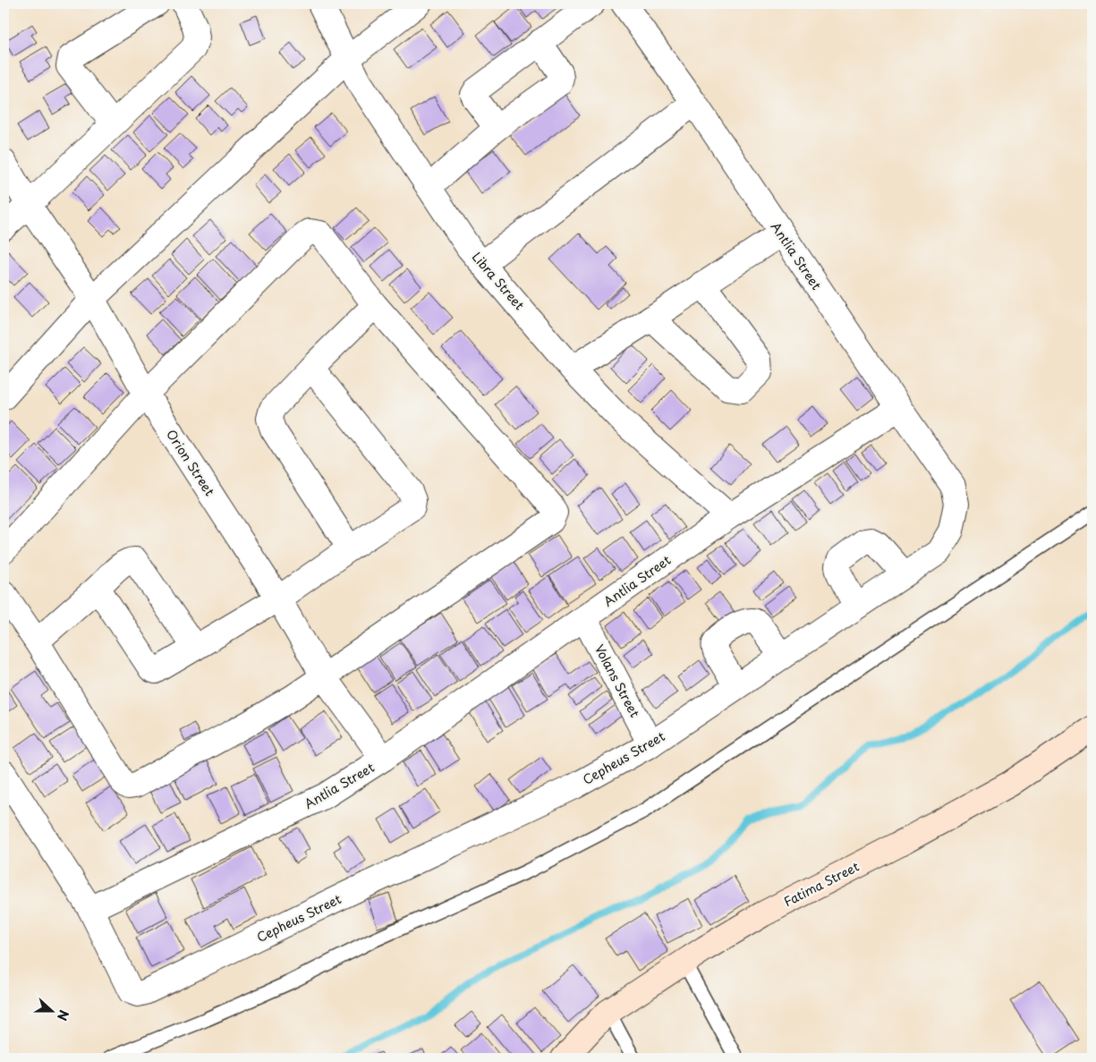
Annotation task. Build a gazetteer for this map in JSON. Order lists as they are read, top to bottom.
{
  "streets": {
    "street": [
      "Antlia Street",
      "Libra Street",
      "Orion Street",
      "Volans Street",
      "Cepheus Street",
      "Fatima Street"
    ]
  },
  "crossings": [
    ["Antlia Street", "Libra Street"],
    ["Antlia Street", "Orion Street"],
    ["Antlia Street", "Volans Street"],
    ["Antlia Street", "Cepheus Street"],
    ["Volans Street", "Cepheus Street"]
  ],
  "north": "right"
}
